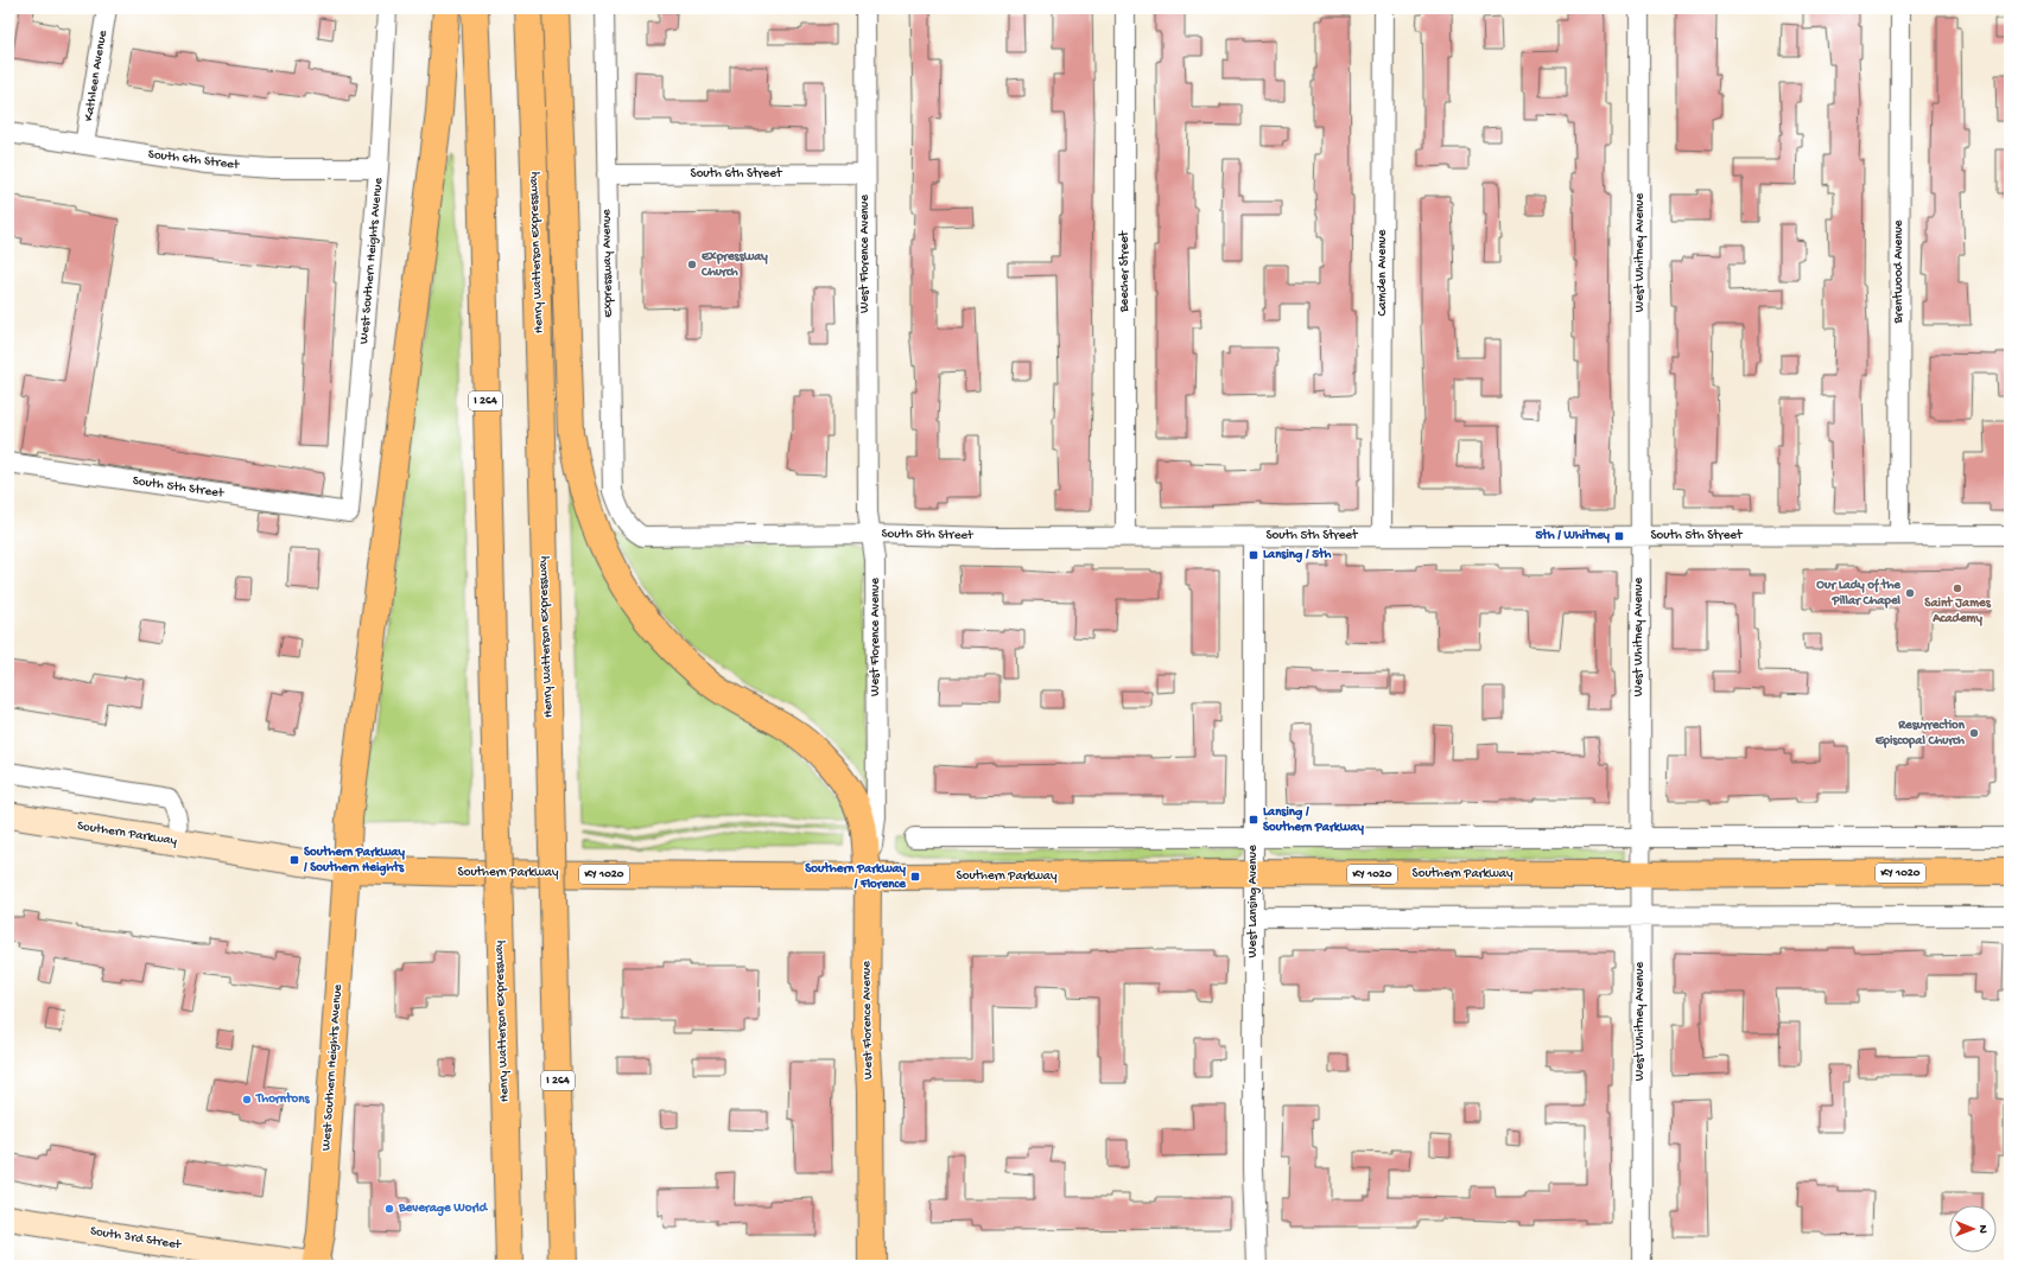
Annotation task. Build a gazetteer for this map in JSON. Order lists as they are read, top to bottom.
{
  "streets": {
    "main road": [
      "Henry Watterson Expressway",
      "West Florence Avenue",
      "West Southern Heights Avenue",
      "I 264",
      "Southern Parkway",
      "KY 1020",
      "South 3rd Street"
    ],
    "street": [
      "Kathleen Avenue",
      "South 6th Street",
      "West Whitney Avenue",
      "Expressway Avenue",
      "Beecher Street",
      "Brentwood Avenue",
      "Camden Avenue",
      "South 5th Street",
      "West Lansing Avenue"
    ]
  },
  "crossings": [
    ["Kathleen Avenue", "South 6th Street"],
    ["South 6th Street", "West Florence Avenue"],
    ["South 6th Street", "West Southern Heights Avenue"],
    ["South 6th Street", "Expressway Avenue"],
    ["West Whitney Avenue", "South 5th Street"],
    ["West Whitney Avenue", "Southern Parkway"],
    ["West Florence Avenue", "South 5th Street"],
    ["West Florence Avenue", "Southern Parkway"],
    ["West Southern Heights Avenue", "South 5th Street"],
    ["West Southern Heights Avenue", "Southern Parkway"],
    ["West Southern Heights Avenue", "South 3rd Street"],
    ["Expressway Avenue", "South 5th Street"],
    ["Beecher Street", "South 5th Street"],
    ["Brentwood Avenue", "South 5th Street"],
    ["Camden Avenue", "South 5th Street"],
    ["South 5th Street", "West Lansing Avenue"],
    ["Southern Parkway", "West Lansing Avenue"]
  ],
  "places": {
    "other": [
      "Expressway Church",
      "Saint James Academy",
      "Our Lady of the Pillar Chapel",
      "Resurrection Episcopal Church",
      "Thorntons",
      "Beverage World"
    ],
    "transit": [
      "5th / Whitney",
      "Lansing / 5th",
      "Lansing / Southern Parkway",
      "Southern Parkway / Southern Heights",
      "Southern Parkway / Florence"
    ]
  },
  "north": "right"
}
